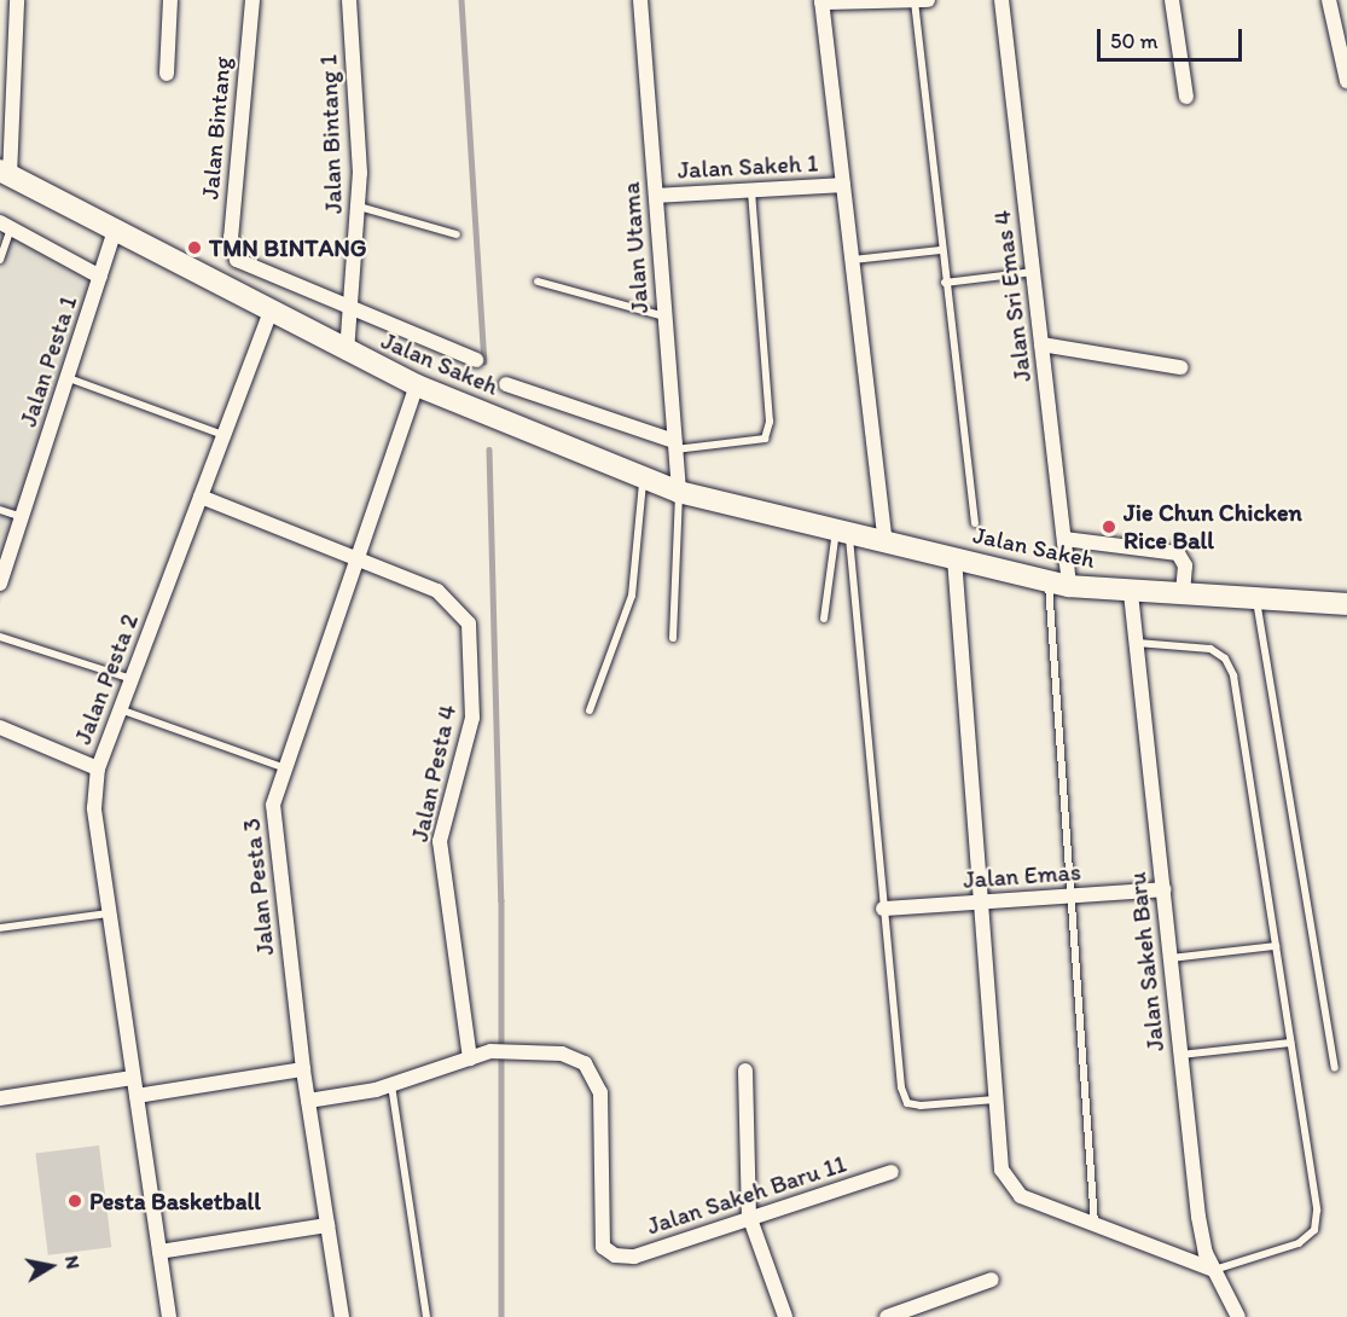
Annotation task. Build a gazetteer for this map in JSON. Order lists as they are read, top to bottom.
{
  "streets": {
    "street": [
      "Jalan Bintang",
      "Jalan Bintang 1",
      "Jalan Sakeh 1",
      "Jalan Utama",
      "Jalan Sri Emas 4",
      "Jalan Pesta 1",
      "Jalan Sakeh",
      "Jalan Pesta 2",
      "Jalan Pesta 4",
      "Jalan Emas",
      "Jalan Pesta 3",
      "Jalan Sakeh Baru",
      "Jalan Sakeh Baru 11"
    ]
  },
  "crossings": [
    ["Jalan Bintang", "Jalan Bintang 1"],
    ["Jalan Bintang 1", "Jalan Sakeh"],
    ["Jalan Sakeh 1", "Jalan Utama"],
    ["Jalan Utama", "Jalan Sakeh"],
    ["Jalan Sri Emas 4", "Jalan Sakeh"],
    ["Jalan Pesta 1", "Jalan Sakeh"],
    ["Jalan Sakeh", "Jalan Pesta 2"],
    ["Jalan Sakeh", "Jalan Pesta 3"],
    ["Jalan Sakeh", "Jalan Sakeh Baru"],
    ["Jalan Pesta 2", "Jalan Pesta 4"],
    ["Jalan Pesta 4", "Jalan Pesta 3"],
    ["Jalan Pesta 4", "Jalan Sakeh Baru 11"],
    ["Jalan Emas", "Jalan Sakeh Baru"]
  ],
  "places": ["TMN BINTANG", "Jie Chun Chicken Rice Ball", "Pesta Basketball"],
  "scale_bar": "50 m",
  "north": "right"
}
